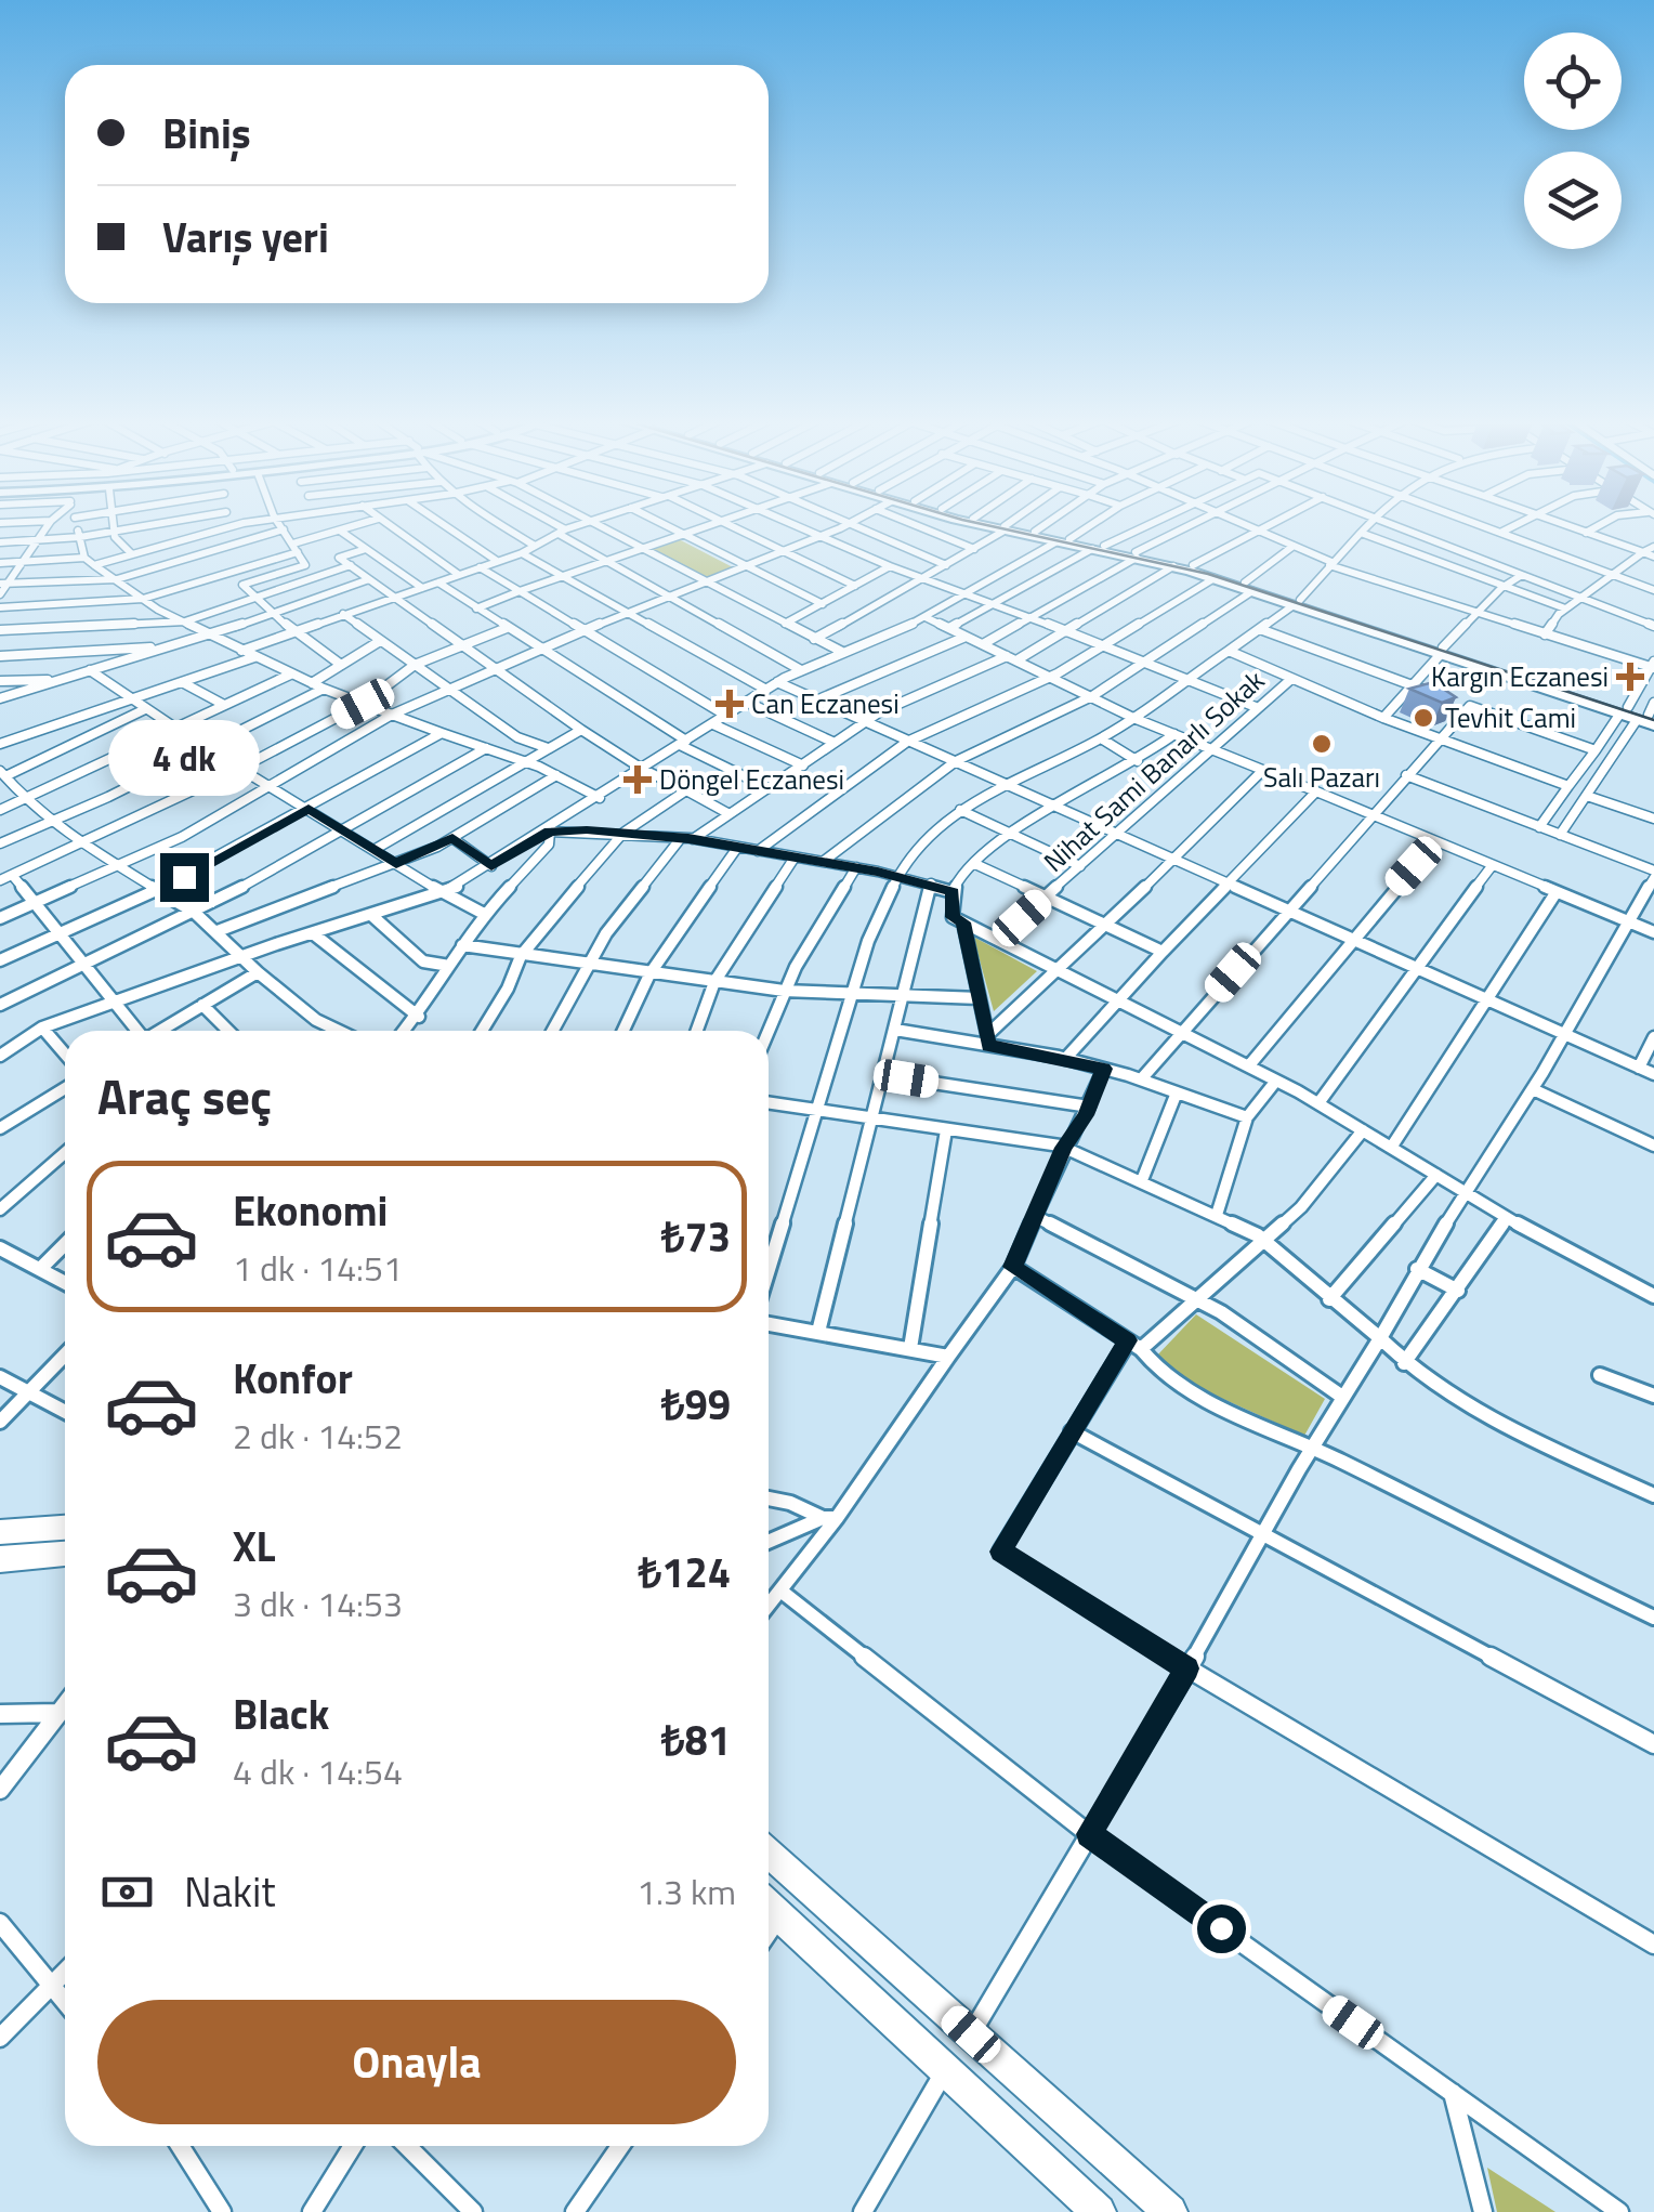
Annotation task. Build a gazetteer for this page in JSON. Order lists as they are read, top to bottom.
{
  "streets": {
    "street": ["Nihat Sami Banarlı Sokak"]
  },
  "places": {
    "health": ["Kargın Eczanesi", "Can Eczanesi", "Döngel Eczanesi"],
    "other": ["Tevhit Cami", "Salı Pazarı"]
  },
  "page": {
    "banner": ["Biniş", "Varış yeri"],
    "bubble": "4 dk",
    "heading": "Araç seç",
    "list": [
      {
        "name": "Ekonomi",
        "note": "1 dk · 14:51",
        "value": "₺73"
      },
      {
        "name": "Konfor",
        "note": "2 dk · 14:52",
        "value": "₺99"
      },
      {
        "name": "XL",
        "note": "3 dk · 14:53",
        "value": "₺124"
      },
      {
        "name": "Black",
        "note": "4 dk · 14:54",
        "value": "₺81"
      }
    ],
    "pay": ["Nakit", "1.3 km"],
    "buttons": "Onayla"
  }
}
